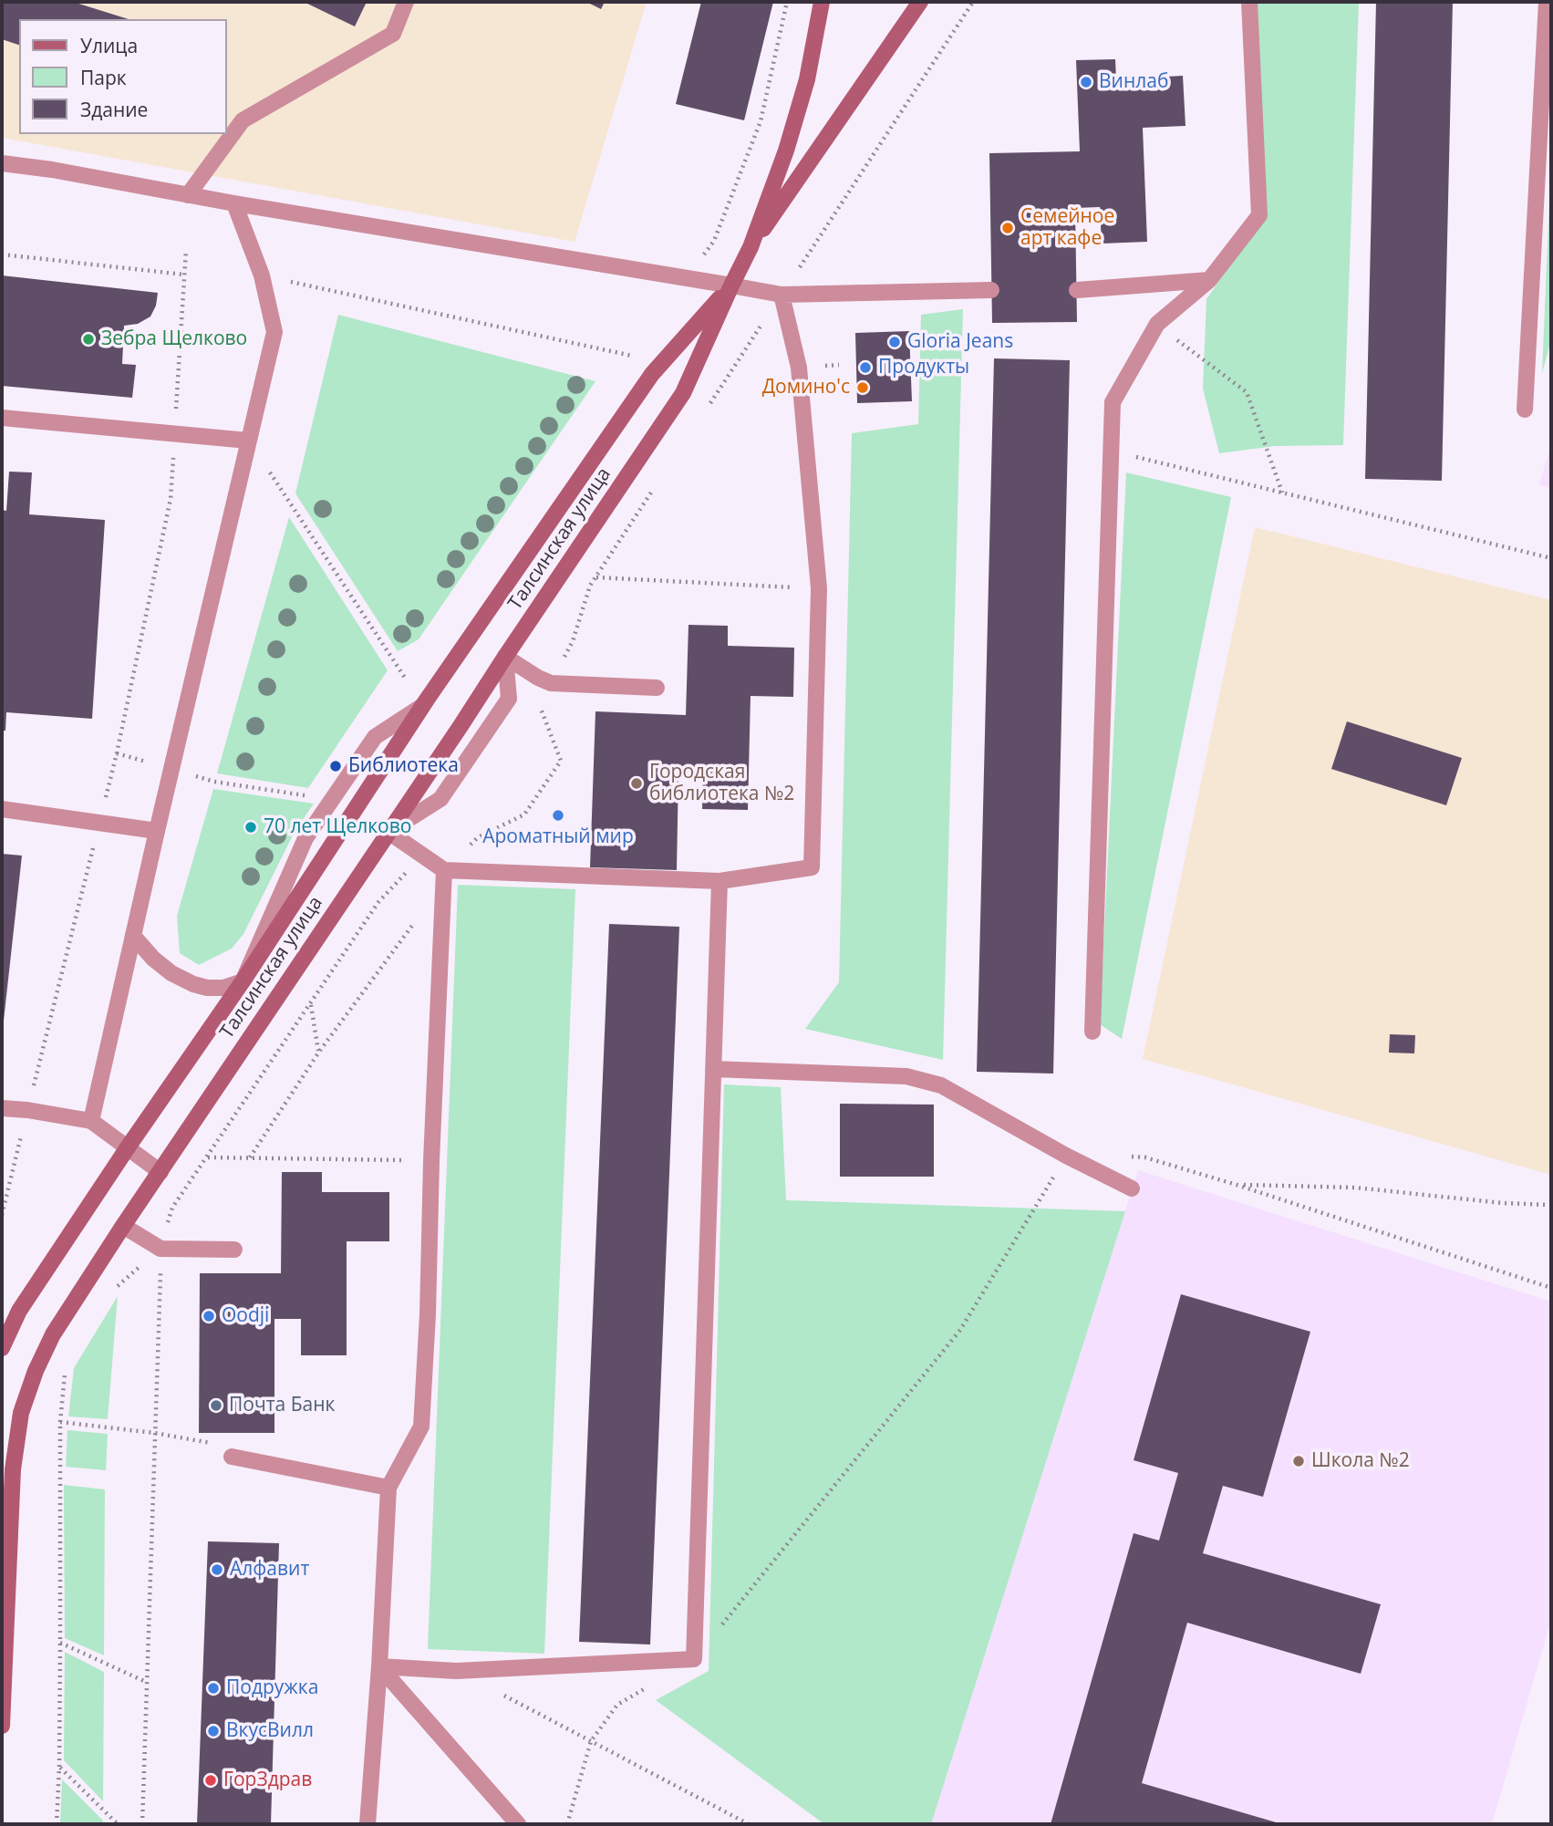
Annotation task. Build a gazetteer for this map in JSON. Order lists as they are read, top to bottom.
{
  "streets": {
    "main road": ["Талсинская улица"]
  },
  "places": [
    "Винлаб",
    "Семейное арт кафе",
    "Зебра Щелково",
    "Gloria Jeans",
    "Продукты",
    "Домино'c",
    "Библиотека",
    "Городская библиотека №2",
    "Ароматный мир",
    "70 лет Щелково",
    "Oodji",
    "Почта Банк",
    "Школа №2",
    "Алфавит",
    "Подружка",
    "ВкусВилл",
    "ГорЗдрав"
  ],
  "legend": ["Улица", "Парк", "Здание"]
}
